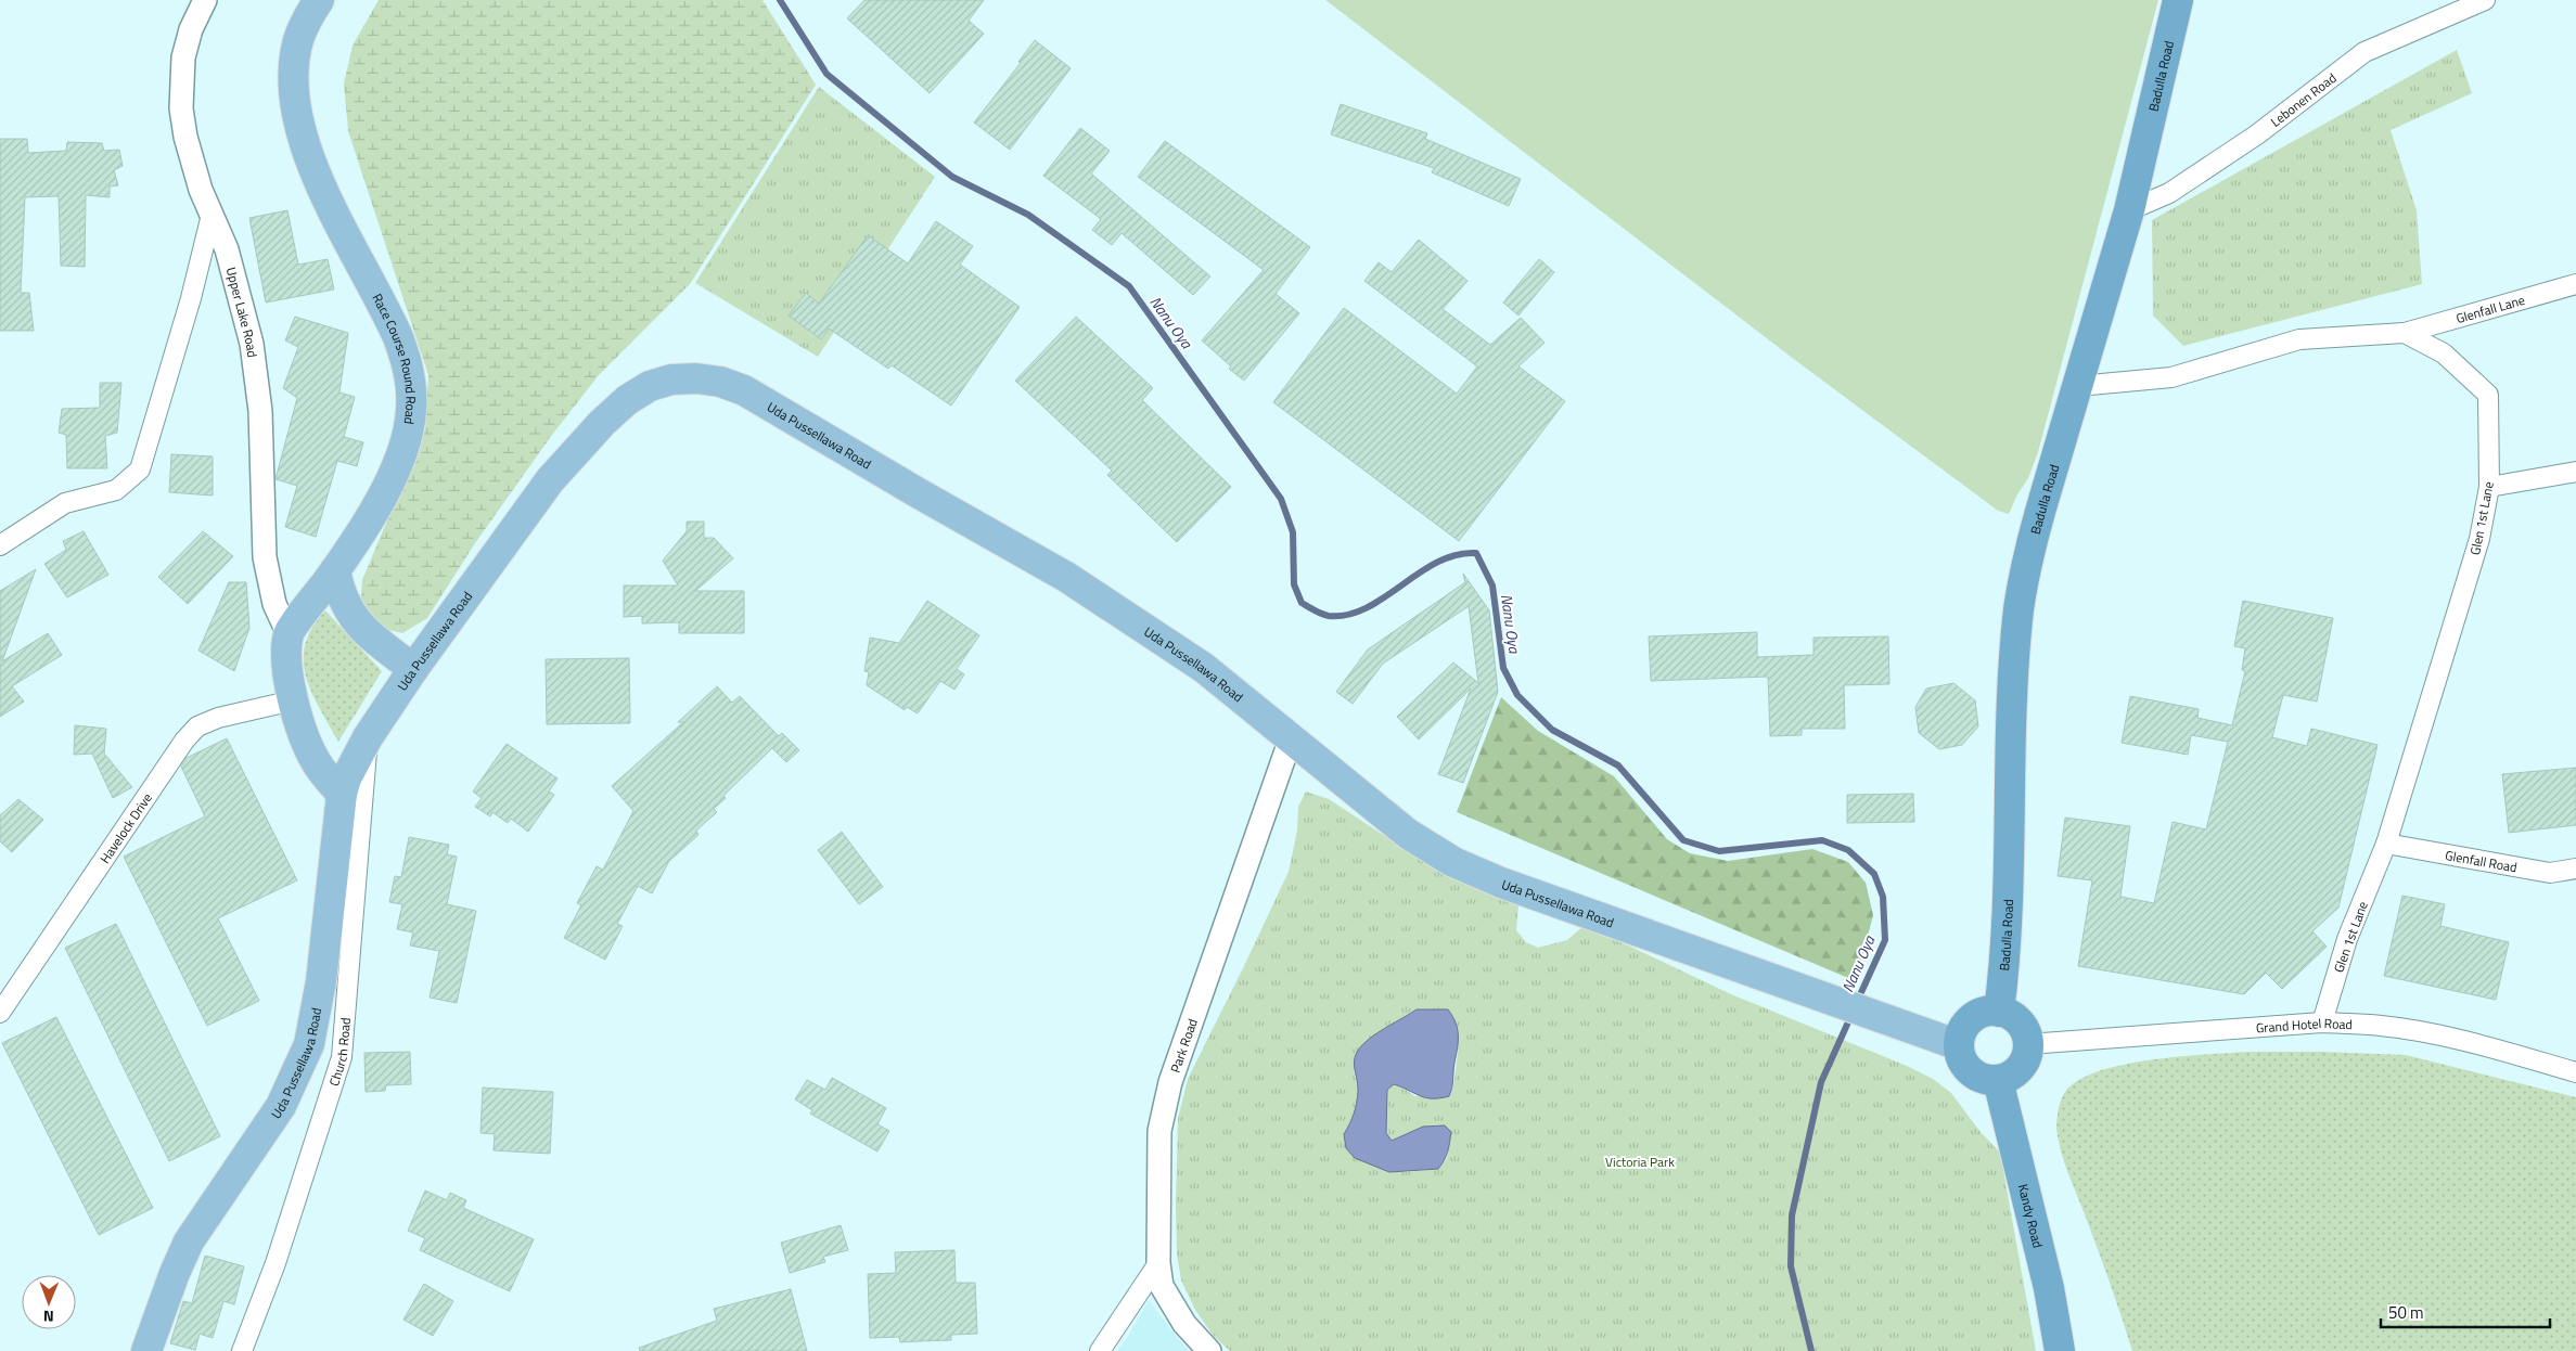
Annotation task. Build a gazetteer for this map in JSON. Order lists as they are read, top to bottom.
{
  "streets": {
    "highway": ["Badulla Road", "Kandy Road"],
    "main road": ["Race Course Round Road", "Uda Pussellawa Road"],
    "street": [
      "Lebonen Road",
      "Glenfall Lane",
      "Upper Lake Road",
      "Glen 1st Lane",
      "Havelock Drive",
      "Glenfall Road",
      "Grand Hotel Road",
      "Park Road",
      "Church Road"
    ]
  },
  "crossings": [
    ["Badulla Road", "Lebonen Road"],
    ["Badulla Road", "Uda Pussellawa Road"],
    ["Badulla Road", "Grand Hotel Road"],
    ["Badulla Road", "Kandy Road"],
    ["Glenfall Lane", "Glen 1st Lane"],
    ["Upper Lake Road", "Race Course Round Road"],
    ["Uda Pussellawa Road", "Grand Hotel Road"],
    ["Uda Pussellawa Road", "Park Road"],
    ["Uda Pussellawa Road", "Church Road"],
    ["Uda Pussellawa Road", "Kandy Road"],
    ["Glen 1st Lane", "Glenfall Road"],
    ["Glen 1st Lane", "Grand Hotel Road"],
    ["Grand Hotel Road", "Kandy Road"]
  ],
  "water": ["Nanu Oya"],
  "parks": ["Victoria Park"],
  "scale_bar": "50 m",
  "north": "bottom"
}
